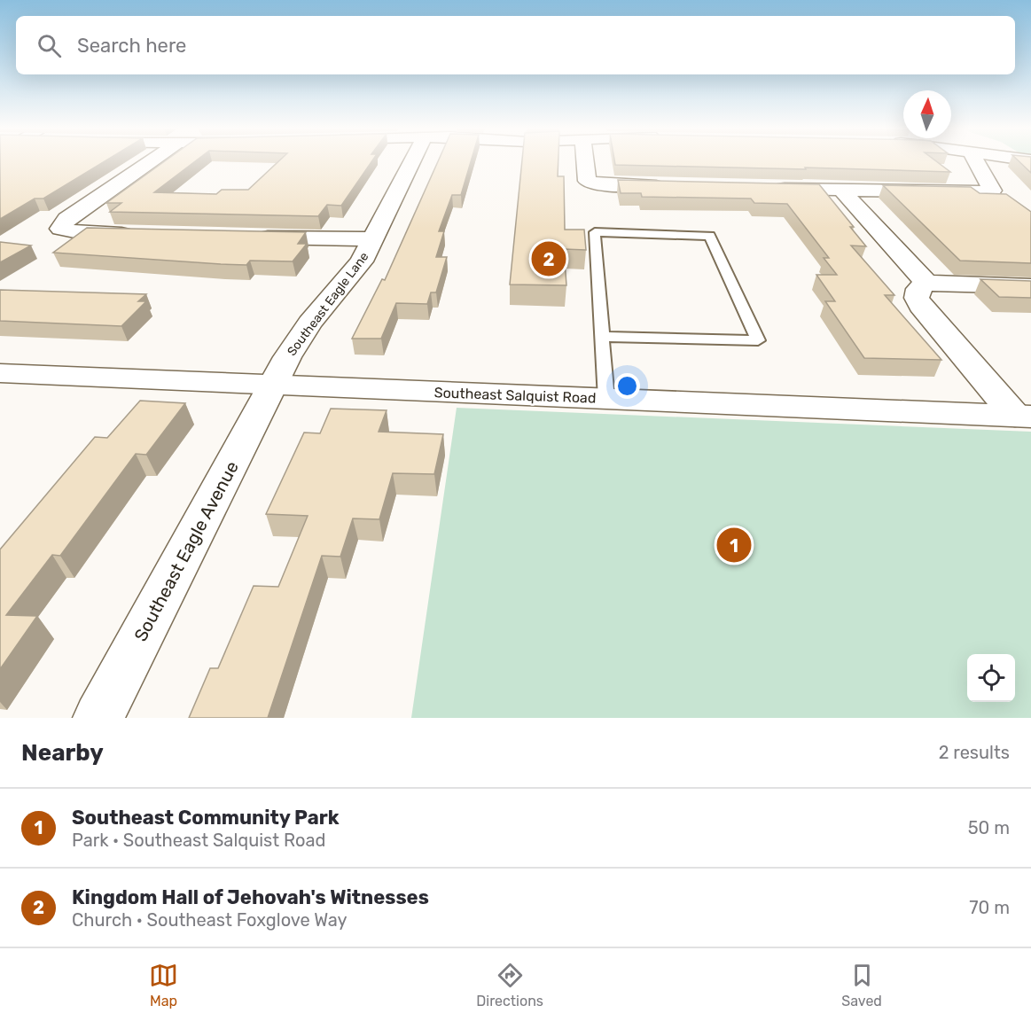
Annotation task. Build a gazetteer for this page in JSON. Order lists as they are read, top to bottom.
{
  "streets": {
    "street": ["Southeast Eagle Lane", "Southeast Salquist Road", "Southeast Eagle Avenue"]
  },
  "crossings": [
    ["Southeast Eagle Lane", "Southeast Salquist Road"],
    ["Southeast Eagle Lane", "Southeast Eagle Avenue"],
    ["Southeast Salquist Road", "Southeast Eagle Avenue"]
  ],
  "north": "top",
  "page": {
    "search": "Search here",
    "pins": ["2", "1"],
    "heading": ["Nearby", "2 results"],
    "list": [
      {
        "mark": "1",
        "name": "Southeast Community Park",
        "note": "Park · Southeast Salquist Road",
        "value": "50 m"
      },
      {
        "mark": "2",
        "name": "Kingdom Hall of Jehovah's Witnesses",
        "note": "Church · Southeast Foxglove Way",
        "value": "70 m"
      }
    ],
    "nav": ["Map", "Directions", "Saved"]
  }
}
